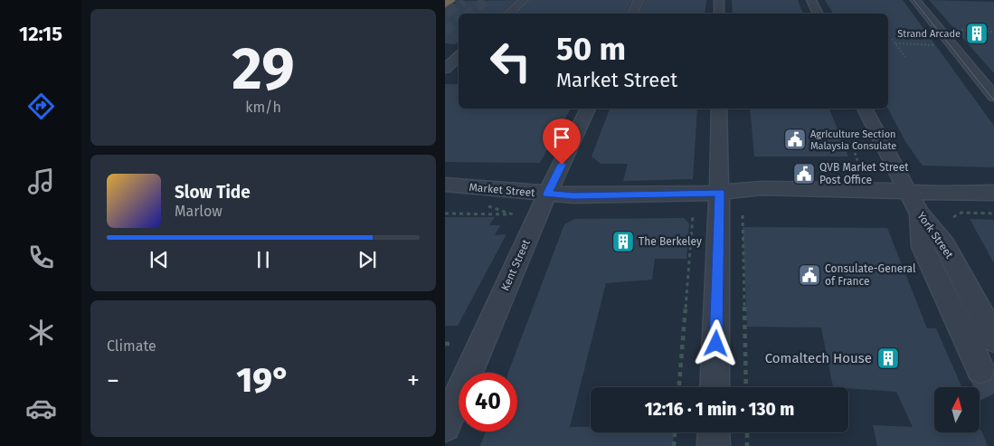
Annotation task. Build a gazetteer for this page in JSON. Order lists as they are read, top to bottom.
{
  "streets": {
    "street": ["Market Street", "York Street", "Kent Street"]
  },
  "crossings": [
    ["Market Street", "York Street"],
    ["Market Street", "Kent Street"]
  ],
  "places": {
    "building": ["Strand Arcade", "The Berkeley", "Comaltech House"],
    "public building": ["Agriculture Section Malaysia Consulate", "QVB Market Street Post Office", "Consulate-General of France"]
  },
  "north": "top",
  "page": {
    "tabs": "12:15",
    "tile": [
      ["29", "km/h"],
      "Climate"
    ],
    "turn": ["50 m", "Market Street"],
    "song": ["Slow Tide", "Marlow"],
    "heat": ["−", "19°", "+"],
    "limit": "40",
    "trip": "12:16 · 1 min · 130 m"
  }
}
